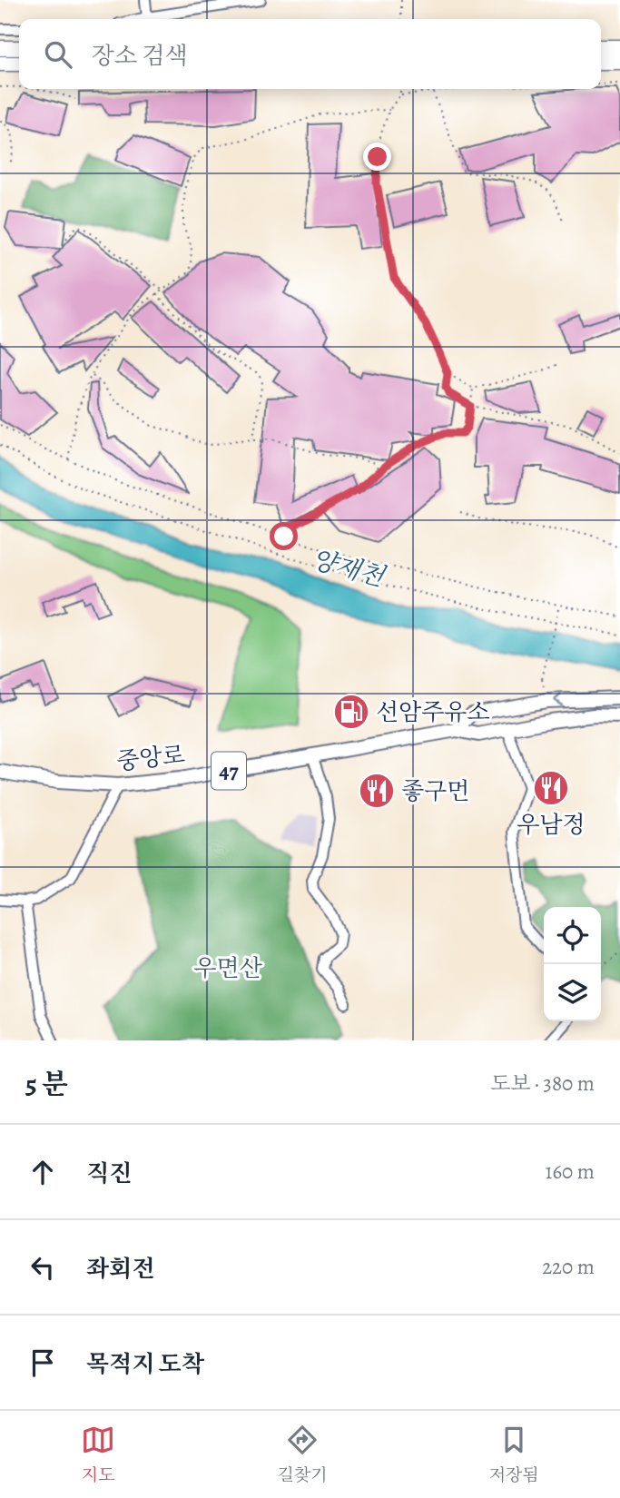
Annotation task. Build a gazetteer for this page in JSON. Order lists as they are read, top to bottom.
{
  "streets": {
    "main road": ["중앙로", "47"]
  },
  "water": ["양재천"],
  "parks": ["우면산"],
  "places": {
    "fuel station": ["선암주유소"],
    "restaurant": ["우남정", "좋구먼"]
  },
  "page": {
    "search": "장소 검색",
    "heading": ["5 분", "도보 · 380 m"],
    "list": [
      ["직진", "160 m"],
      ["좌회전", "220 m"],
      "목적지 도착"
    ],
    "nav": ["지도", "길찾기", "저장됨"]
  }
}
